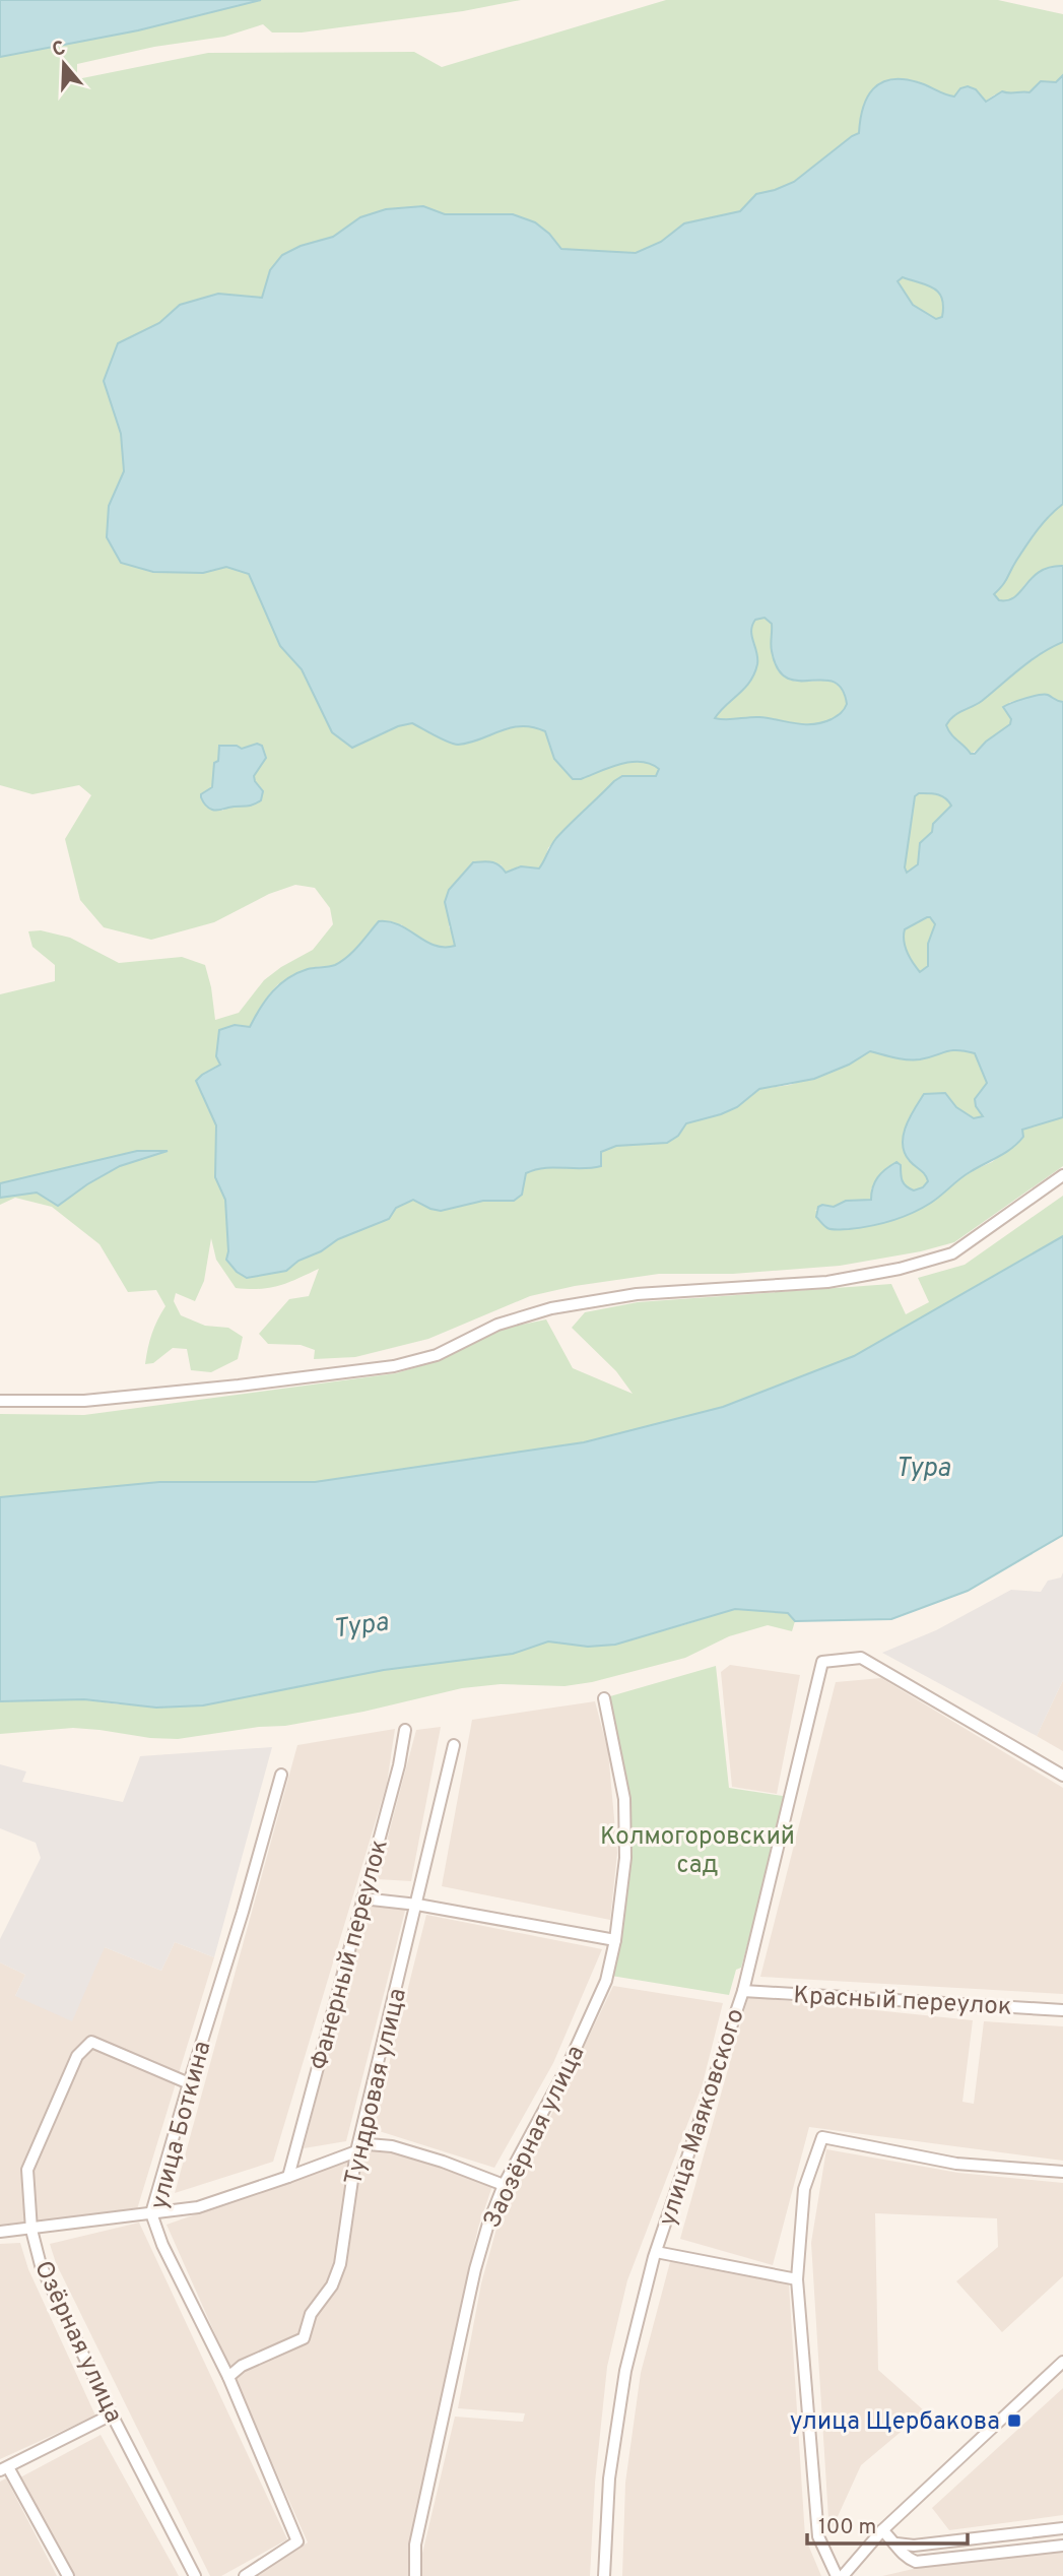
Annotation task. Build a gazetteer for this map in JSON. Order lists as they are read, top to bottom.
{
  "streets": {
    "street": [
      "Фанерный переулок",
      "Красный переулок",
      "Тундровая улица",
      "улица Маяковского",
      "улица Боткина",
      "Заозёрная улица",
      "Озёрная улица"
    ]
  },
  "crossings": [
    ["Красный переулок", "улица Маяковского"],
    ["Тундровая улица", "улица Боткина"],
    ["улица Боткина", "Озёрная улица"]
  ],
  "water": ["Тура"],
  "parks": ["Колмогоровский сад"],
  "places": {
    "transit": ["улица Щербакова"]
  },
  "scale_bar": "100 m",
  "north": "top"
}
